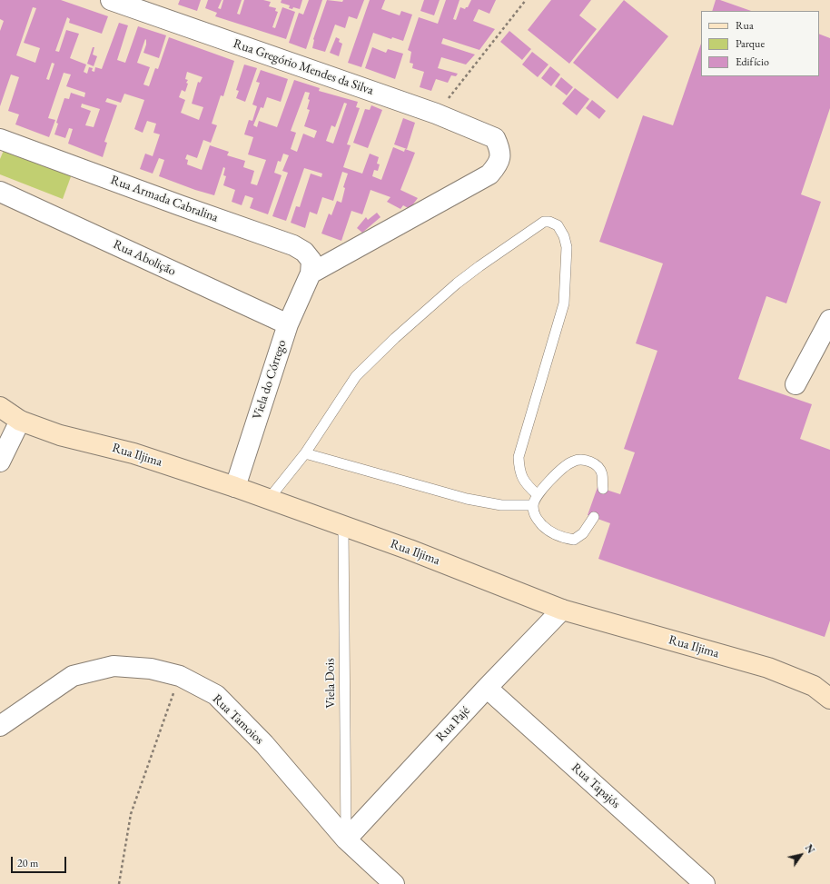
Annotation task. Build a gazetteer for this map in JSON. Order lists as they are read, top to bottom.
{
  "streets": {
    "main road": ["Rua Iljima"],
    "street": [
      "Rua Gregório Mendes da Silva",
      "Rua Armada Cabralina",
      "Rua Abolição",
      "Viela do Córrego",
      "Rua Tamoios",
      "Rua Pajé",
      "Rua Tapajós"
    ],
    "lane": ["Viela Dois"]
  },
  "crossings": [
    ["Rua Gregório Mendes da Silva", "Rua Armada Cabralina"],
    ["Rua Gregório Mendes da Silva", "Viela do Córrego"],
    ["Rua Armada Cabralina", "Viela do Córrego"],
    ["Rua Abolição", "Viela do Córrego"],
    ["Viela do Córrego", "Rua Iljima"],
    ["Rua Iljima", "Viela Dois"],
    ["Rua Iljima", "Rua Pajé"],
    ["Viela Dois", "Rua Tamoios"],
    ["Viela Dois", "Rua Pajé"],
    ["Rua Tamoios", "Rua Pajé"],
    ["Rua Pajé", "Rua Tapajós"]
  ],
  "legend": ["Rua", "Parque", "Edifício"],
  "scale_bar": "20 m",
  "north": "top right"
}
